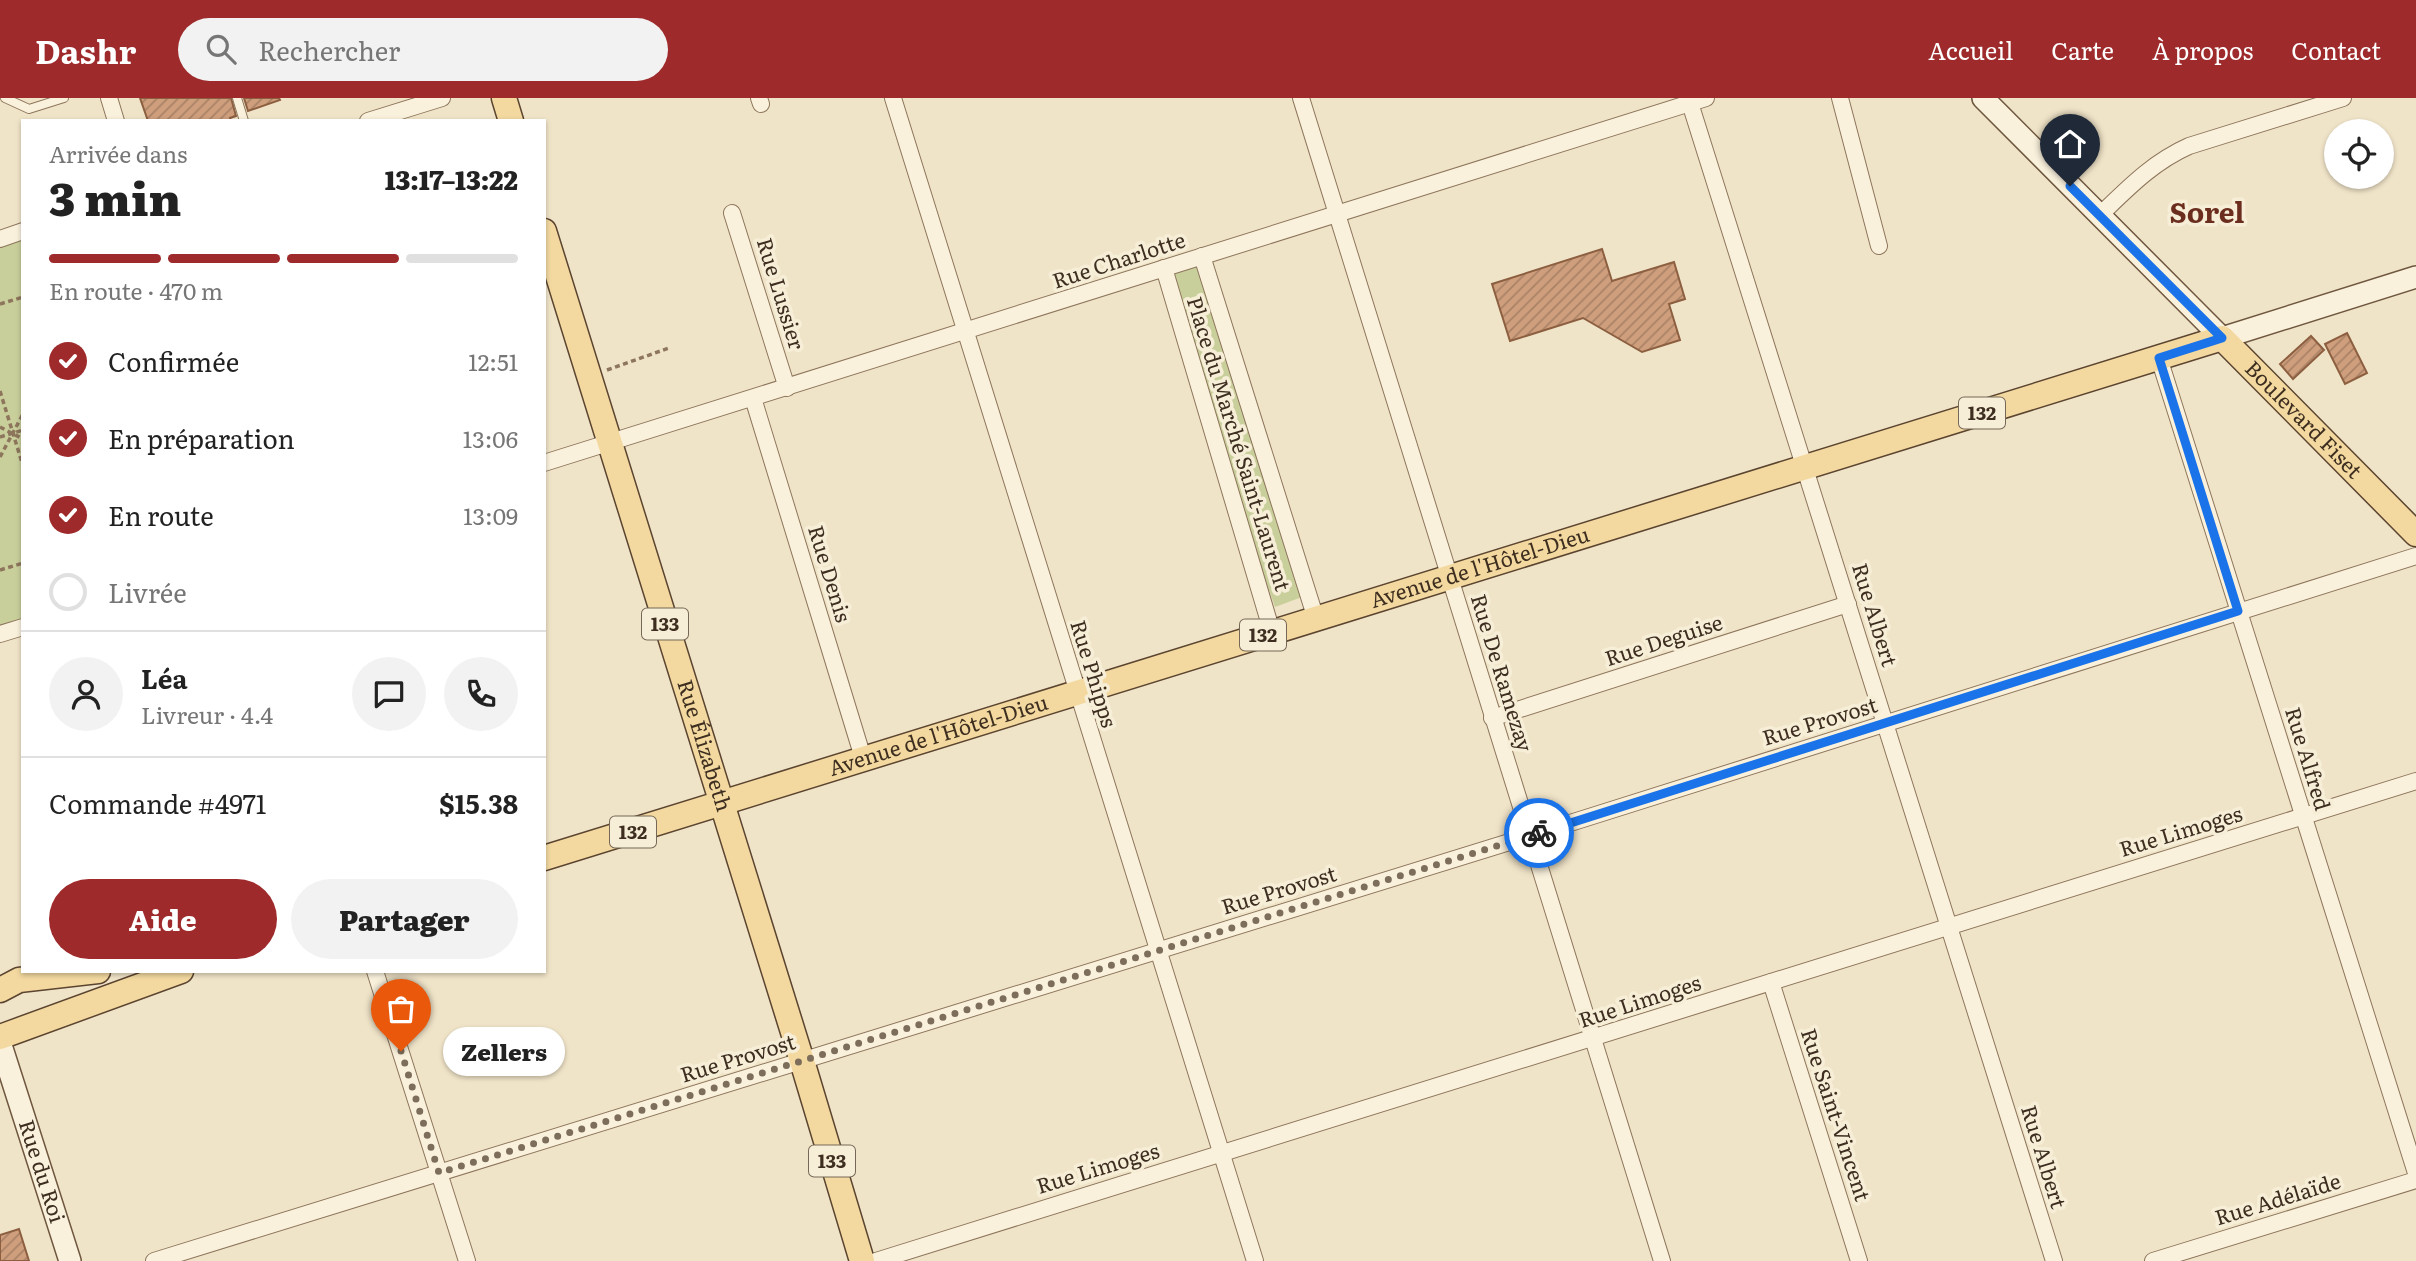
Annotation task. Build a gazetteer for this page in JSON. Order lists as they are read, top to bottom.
{
  "streets": {
    "main road": [
      "132",
      "Boulevard Fiset",
      "Avenue de l'Hôtel-Dieu",
      "133",
      "Rue Élizabeth"
    ],
    "street": [
      "Rue Charlotte",
      "Rue Lussier",
      "Place du Marché Saint-Laurent",
      "Rue Denis",
      "Rue Albert",
      "Rue Deguise",
      "Rue De Ramezay",
      "Rue Phipps",
      "Rue Provost",
      "Rue Alfred",
      "Rue Limoges",
      "Rue Saint-Vincent",
      "Rue du Roi",
      "Rue Adélaïde"
    ]
  },
  "crossings": [
    ["Rue Charlotte", "Rue Lussier"],
    ["Rue Charlotte", "Place du Marché Saint-Laurent"],
    ["Rue Charlotte", "Rue Denis"],
    ["Rue Charlotte", "Rue Albert"],
    ["Rue Charlotte", "Rue De Ramezay"],
    ["Rue Charlotte", "Rue Phipps"],
    ["Rue Charlotte", "Rue Élizabeth"],
    ["Boulevard Fiset", "Avenue de l'Hôtel-Dieu"],
    ["Place du Marché Saint-Laurent", "Avenue de l'Hôtel-Dieu"],
    ["Avenue de l'Hôtel-Dieu", "Rue Denis"],
    ["Avenue de l'Hôtel-Dieu", "Rue Albert"],
    ["Avenue de l'Hôtel-Dieu", "Rue De Ramezay"],
    ["Avenue de l'Hôtel-Dieu", "Rue Phipps"],
    ["Avenue de l'Hôtel-Dieu", "Rue Élizabeth"],
    ["Avenue de l'Hôtel-Dieu", "Rue Alfred"],
    ["Rue Albert", "Rue Deguise"],
    ["Rue Albert", "Rue Provost"],
    ["Rue Albert", "Rue Limoges"],
    ["Rue Deguise", "Rue De Ramezay"],
    ["Rue De Ramezay", "Rue Provost"],
    ["Rue De Ramezay", "Rue Limoges"],
    ["Rue Phipps", "Rue Provost"],
    ["Rue Phipps", "Rue Limoges"],
    ["Rue Provost", "Rue Élizabeth"],
    ["Rue Provost", "Rue Alfred"],
    ["Rue Alfred", "Rue Limoges"],
    ["Rue Limoges", "Rue Saint-Vincent"]
  ],
  "districts": ["Sorel"],
  "places": ["Zellers"],
  "page": {
    "header": "Dashr",
    "search": "Rechercher",
    "nav": [
      "Accueil",
      "Carte",
      "À propos",
      "Contact"
    ],
    "heading": ["3 min", "Arrivée dans", "13:17–13:22"],
    "panel": [
      "Léa",
      "Livreur · 4.4",
      "Commande #4971",
      "$15.38"
    ],
    "bar": "En route · 470 m",
    "list": [
      ["Confirmée", "12:51"],
      ["En préparation", "13:06"],
      ["En route", "13:09"],
      "Livrée"
    ],
    "buttons": ["Aide", "Partager"],
    "bubble": "Zellers"
  }
}
